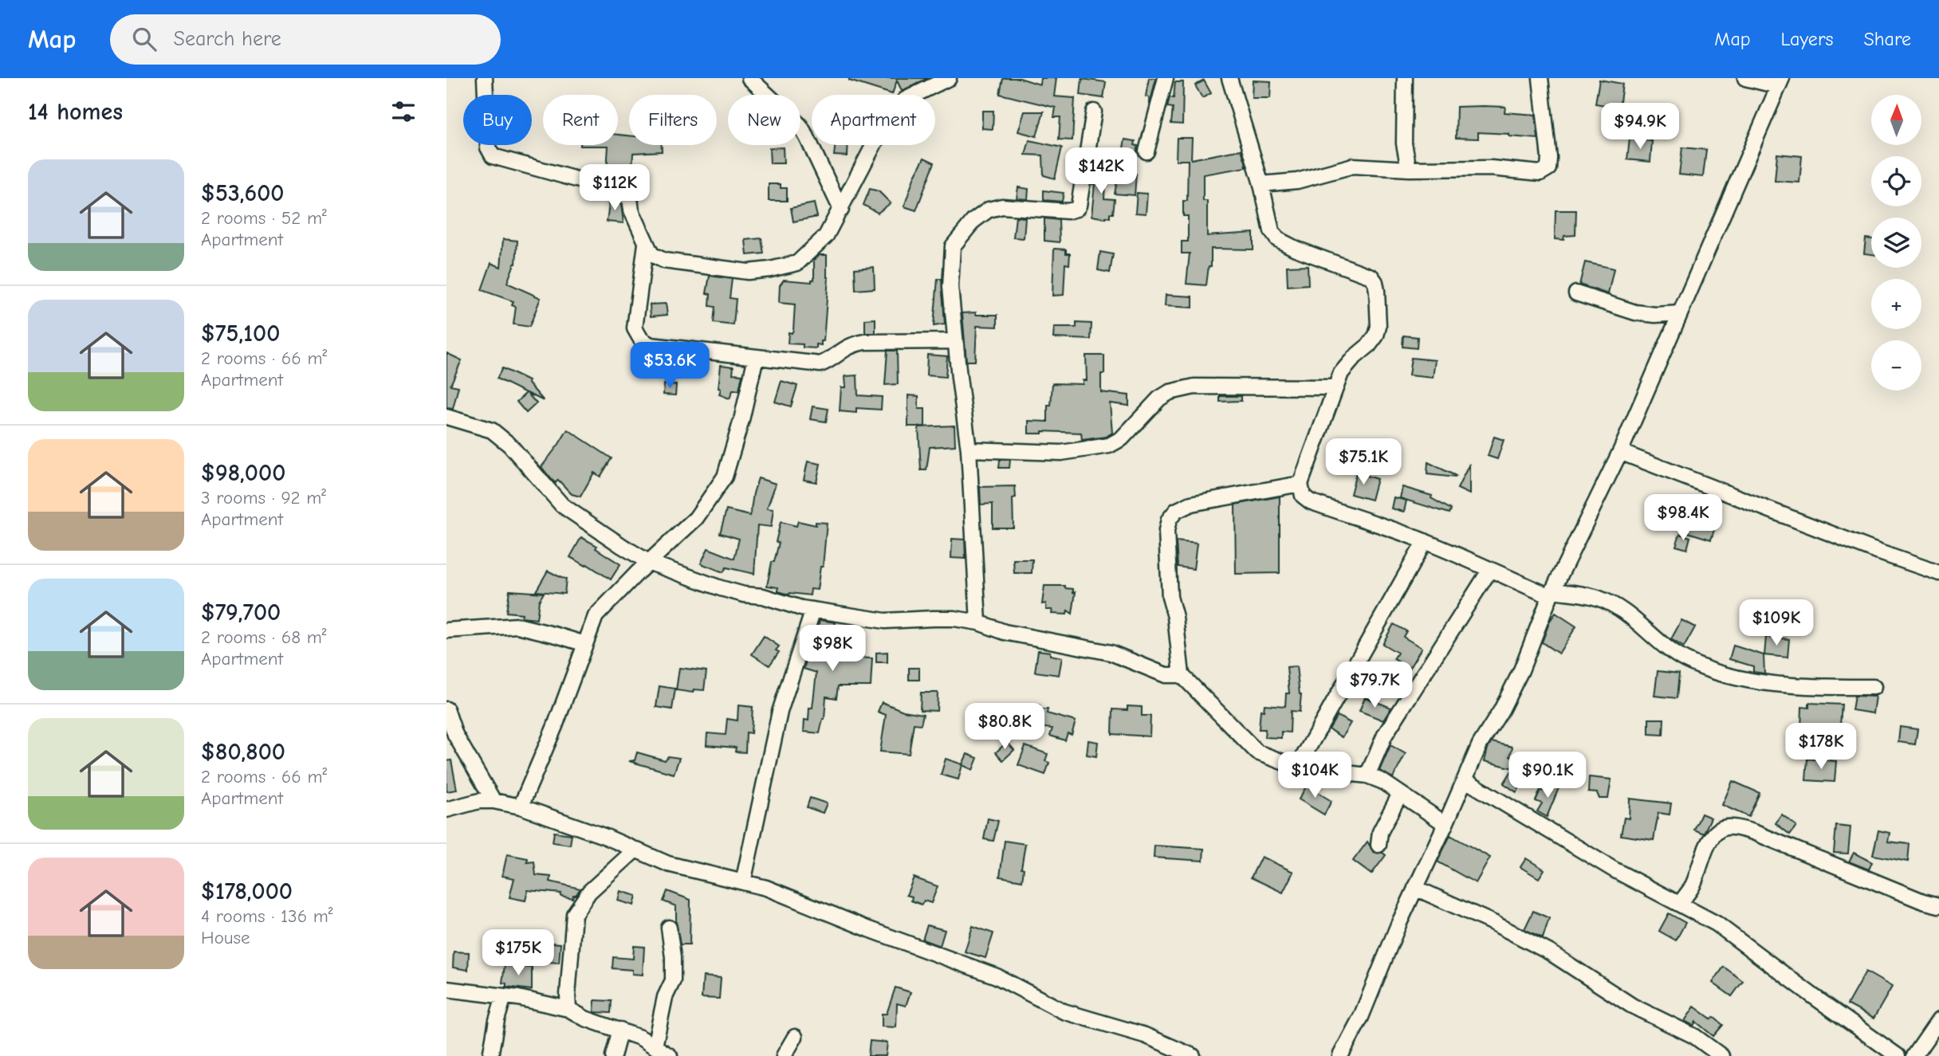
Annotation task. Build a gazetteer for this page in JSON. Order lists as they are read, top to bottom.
{
  "north": "top",
  "page": {
    "header": "Map",
    "search": "Search here",
    "nav": ["Map", "Layers", "Share"],
    "heading": "14 homes",
    "map_buttons": ["+", "−"],
    "chip": [
      "Buy",
      "Rent",
      "Filters",
      "New",
      "Apartment"
    ],
    "price": [
      "$94.9K",
      "$142K",
      "$112K",
      "$53.6K",
      "$75.1K",
      "$98.4K",
      "$109K",
      "$98K",
      "$79.7K",
      "$80.8K",
      "$178K",
      "$104K",
      "$90.1K",
      "$175K"
    ],
    "list": [
      {
        "name": "$53,600",
        "note": "2 rooms · 52 m² · Apartment"
      },
      {
        "name": "$75,100",
        "note": "2 rooms · 66 m² · Apartment"
      },
      {
        "name": "$98,000",
        "note": "3 rooms · 92 m² · Apartment"
      },
      {
        "name": "$79,700",
        "note": "2 rooms · 68 m² · Apartment"
      },
      {
        "name": "$80,800",
        "note": "2 rooms · 66 m² · Apartment"
      },
      {
        "name": "$178,000",
        "note": "4 rooms · 136 m² · House"
      }
    ]
  }
}
